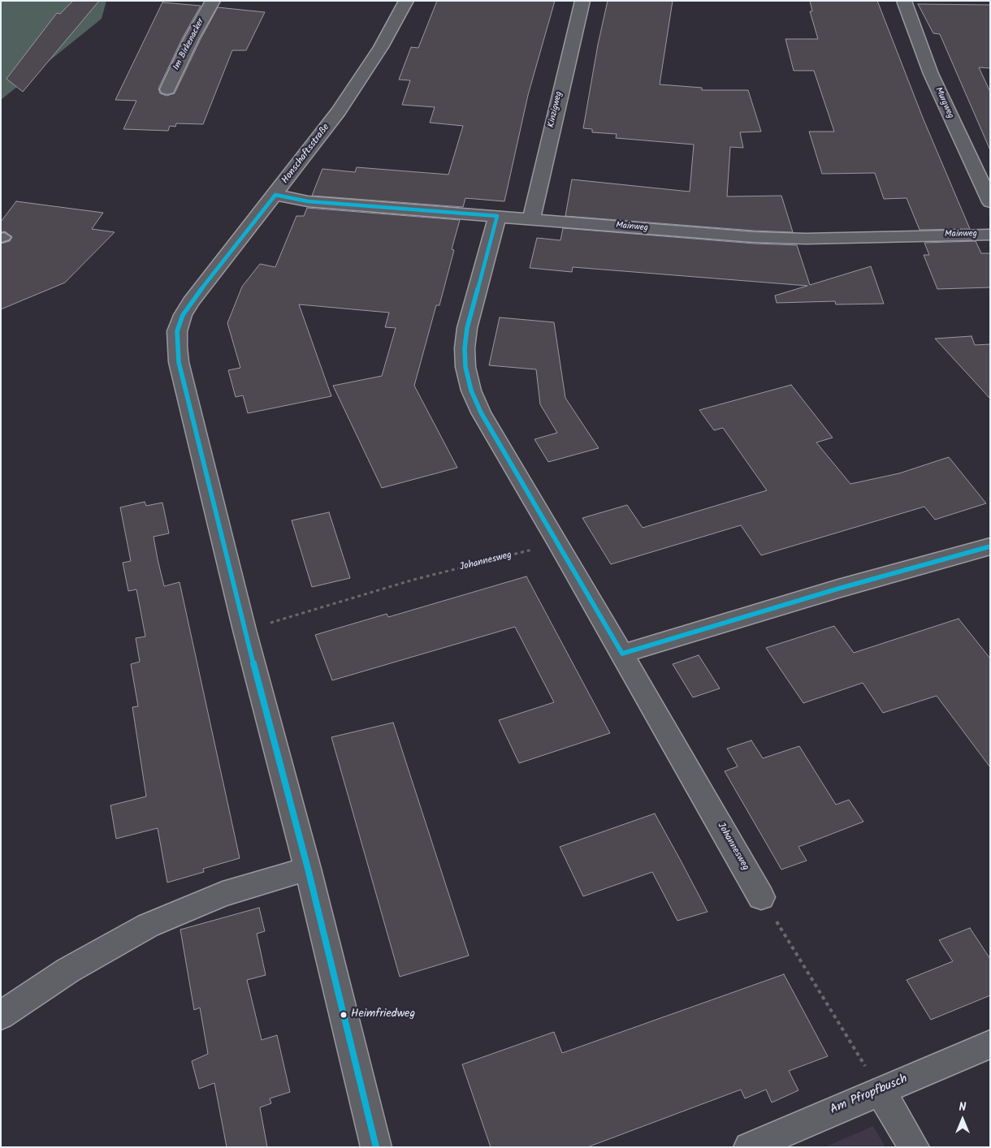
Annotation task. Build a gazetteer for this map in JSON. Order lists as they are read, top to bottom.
{
  "streets": {
    "street": [
      "Im Birkenacker",
      "Murgweg",
      "Kinzigweg",
      "Honschaftsstraße",
      "Mainweg",
      "Johannesweg",
      "Am Pfropfbusch"
    ]
  },
  "crossings": [
    ["Kinzigweg", "Mainweg"],
    ["Honschaftsstraße", "Mainweg"],
    ["Honschaftsstraße", "Johannesweg"],
    ["Mainweg", "Johannesweg"]
  ],
  "places": ["Heimfriedweg"],
  "north": "top"
}
